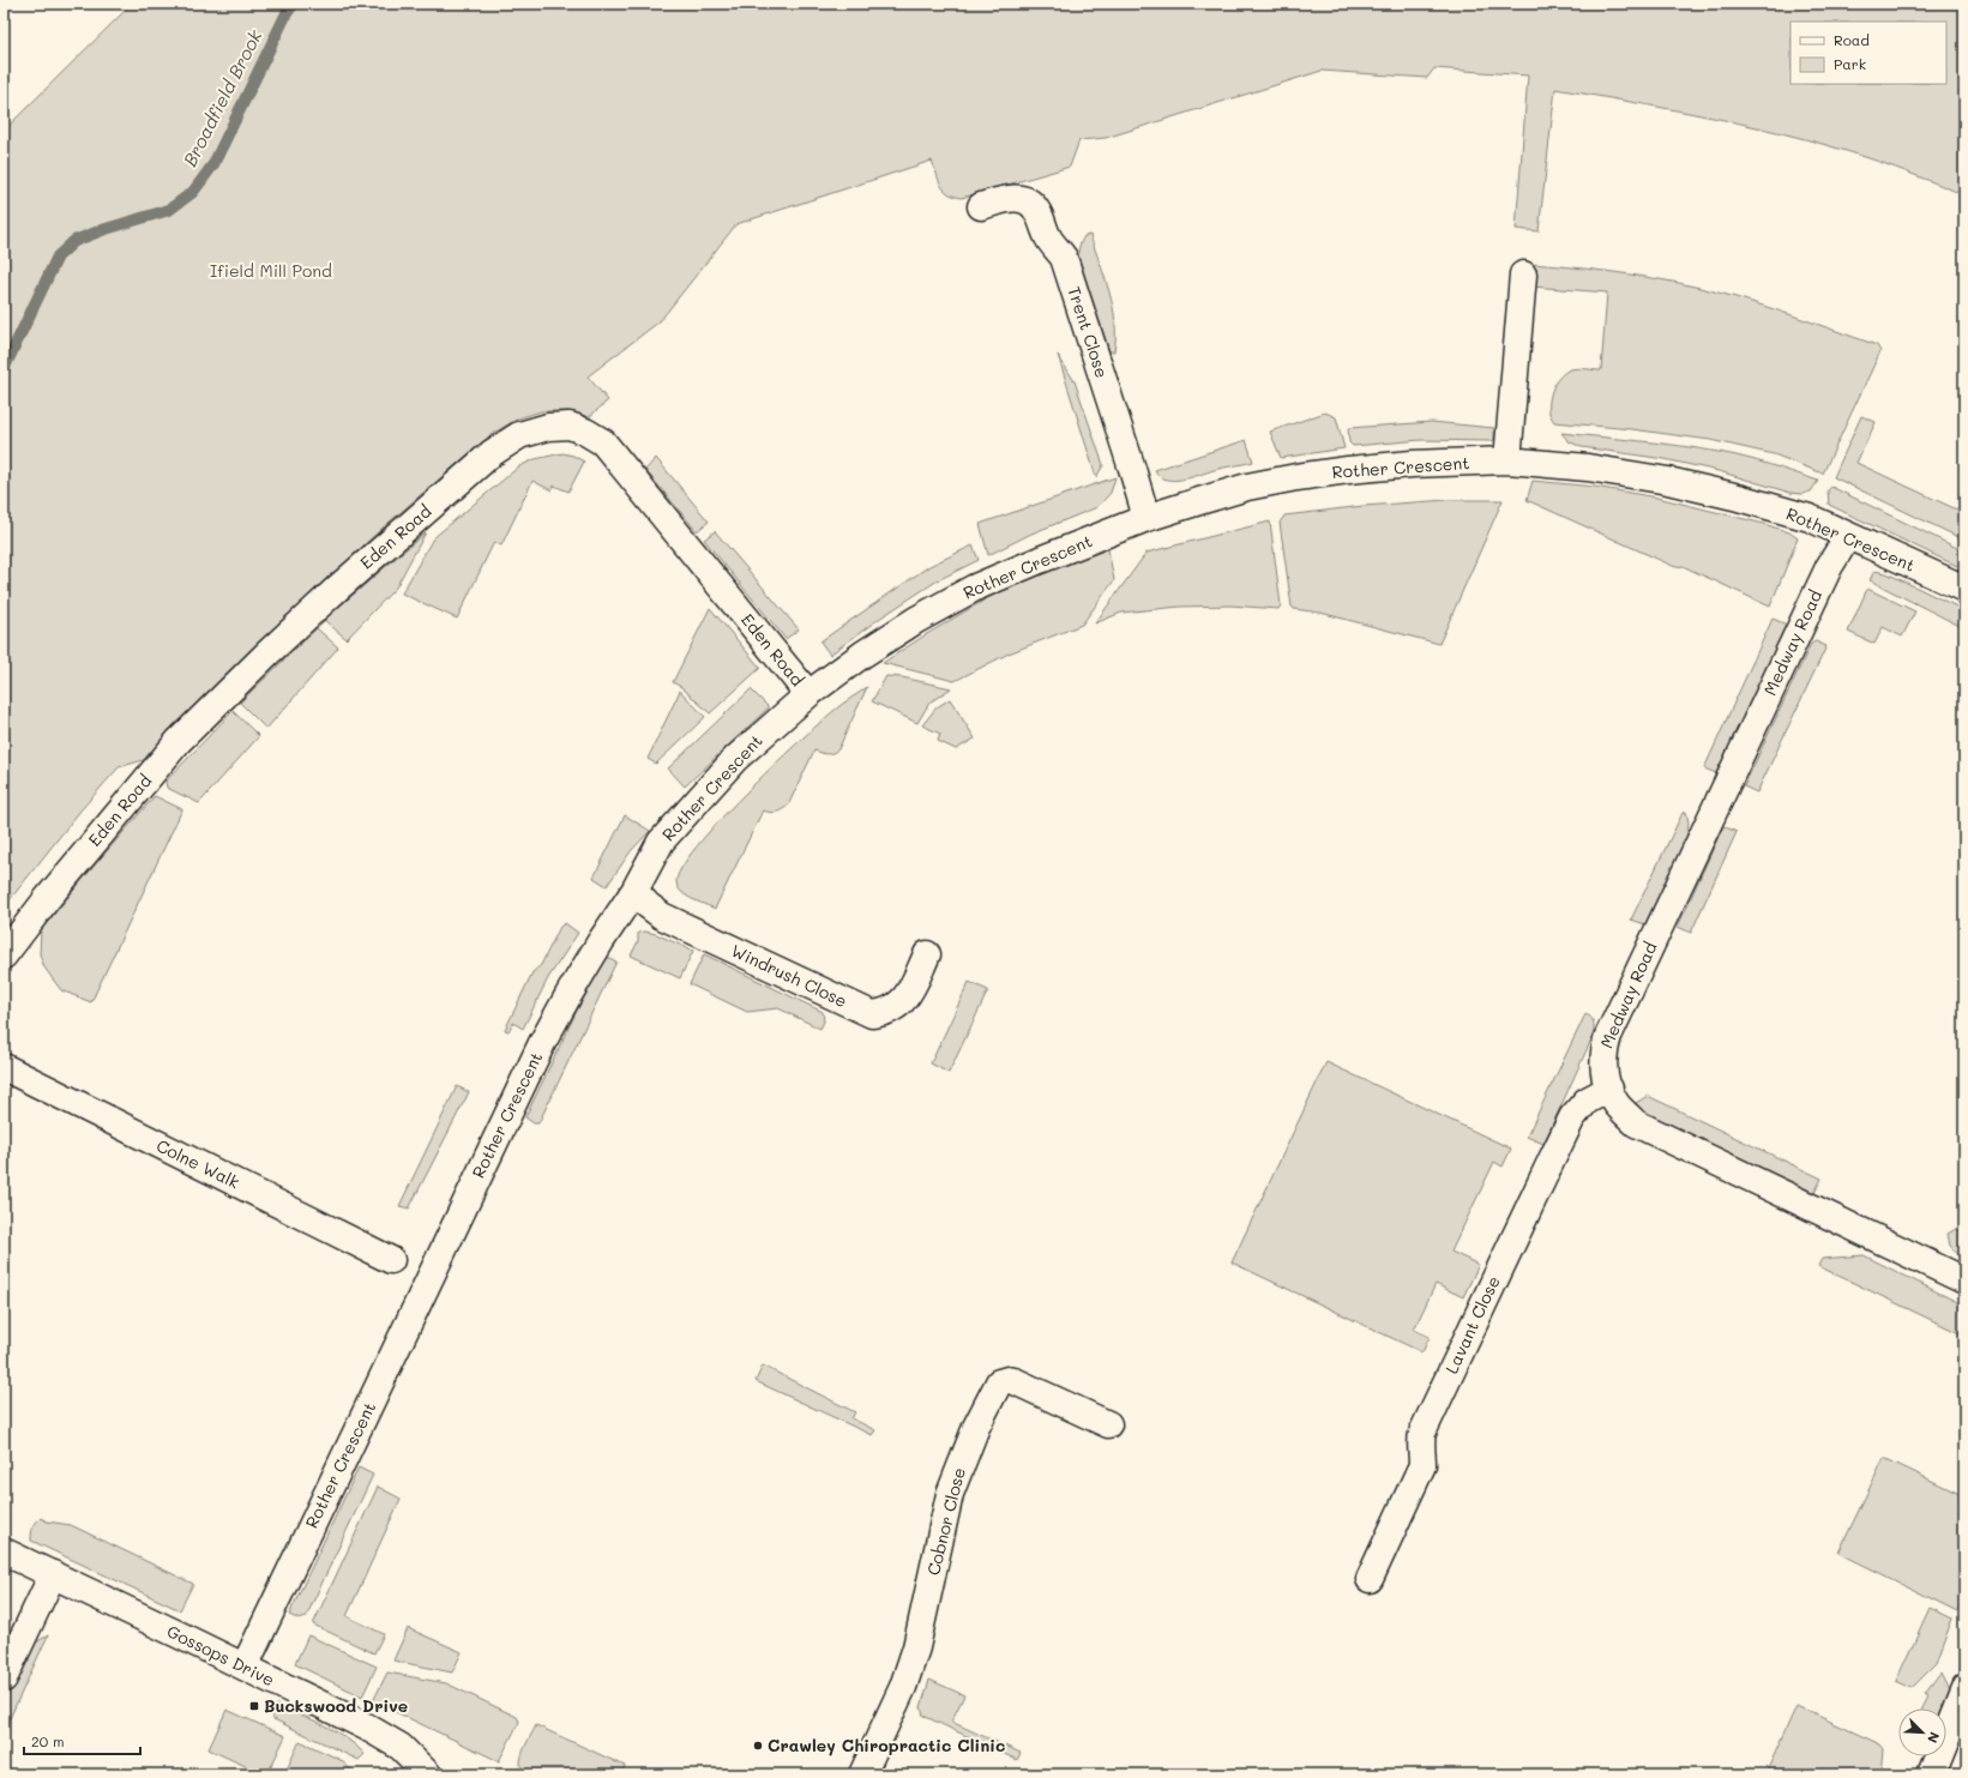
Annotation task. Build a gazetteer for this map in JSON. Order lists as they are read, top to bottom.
{
  "streets": {
    "street": [
      "Trent Close",
      "Rother Crescent",
      "Eden Road",
      "Medway Road",
      "Windrush Close",
      "Colne Walk",
      "Lavant Close",
      "Cobnor Close",
      "Gossops Drive"
    ]
  },
  "crossings": [
    ["Trent Close", "Rother Crescent"],
    ["Rother Crescent", "Eden Road"],
    ["Rother Crescent", "Medway Road"],
    ["Rother Crescent", "Windrush Close"],
    ["Rother Crescent", "Gossops Drive"],
    ["Medway Road", "Lavant Close"]
  ],
  "water": ["Broadfield Brook"],
  "parks": ["Ifield Mill Pond"],
  "places": {
    "transit": ["Buckswood Drive"],
    "other": ["Crawley Chiropractic Clinic"]
  },
  "legend": ["Road", "Park"],
  "scale_bar": "20 m",
  "north": "bottom right"
}
